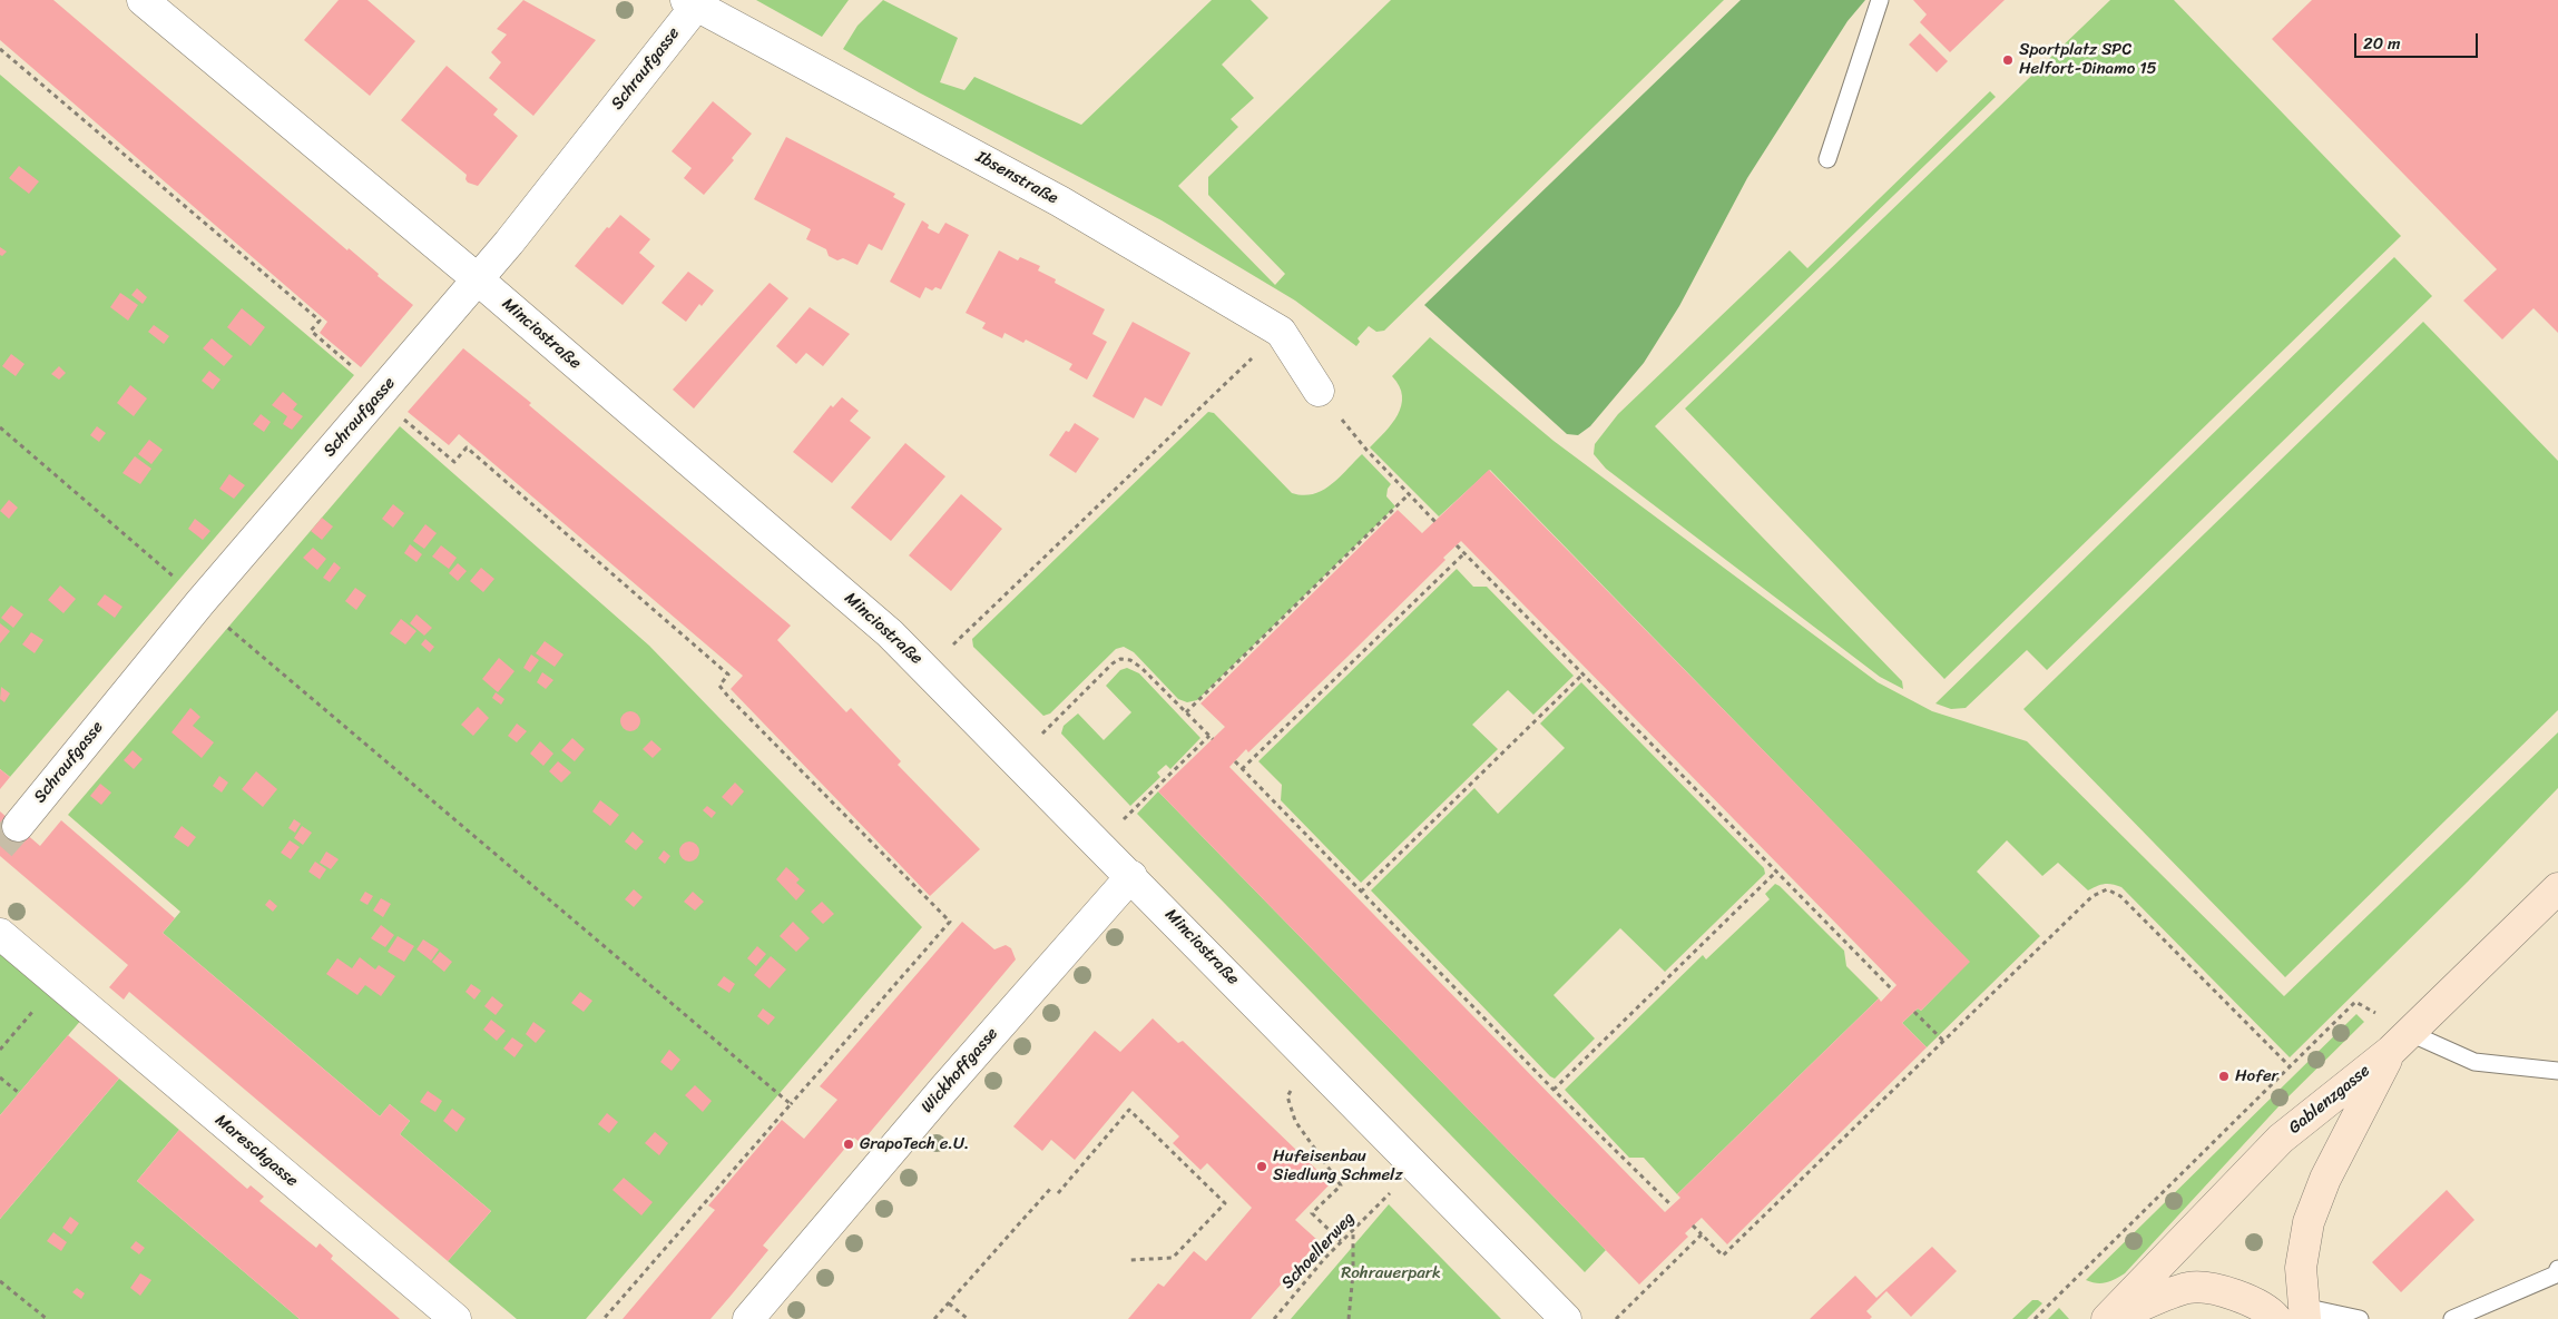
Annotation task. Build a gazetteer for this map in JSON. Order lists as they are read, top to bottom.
{
  "streets": {
    "main road": ["Gablenzgasse"],
    "street": [
      "Schraufgasse",
      "Ibsenstraße",
      "Minciostraße",
      "Wickhoffgasse",
      "Mareschgasse"
    ],
    "path": ["Schoellerweg"]
  },
  "crossings": [
    ["Schraufgasse", "Ibsenstraße"],
    ["Schraufgasse", "Minciostraße"],
    ["Minciostraße", "Wickhoffgasse"]
  ],
  "parks": ["Rohrauerpark"],
  "places": [
    "Sportplatz SPC Helfort-Dinamo 15",
    "Hofer",
    "GrapoTech e.U.",
    "Hufeisenbau Siedlung Schmelz"
  ],
  "scale_bar": "20 m"
}
